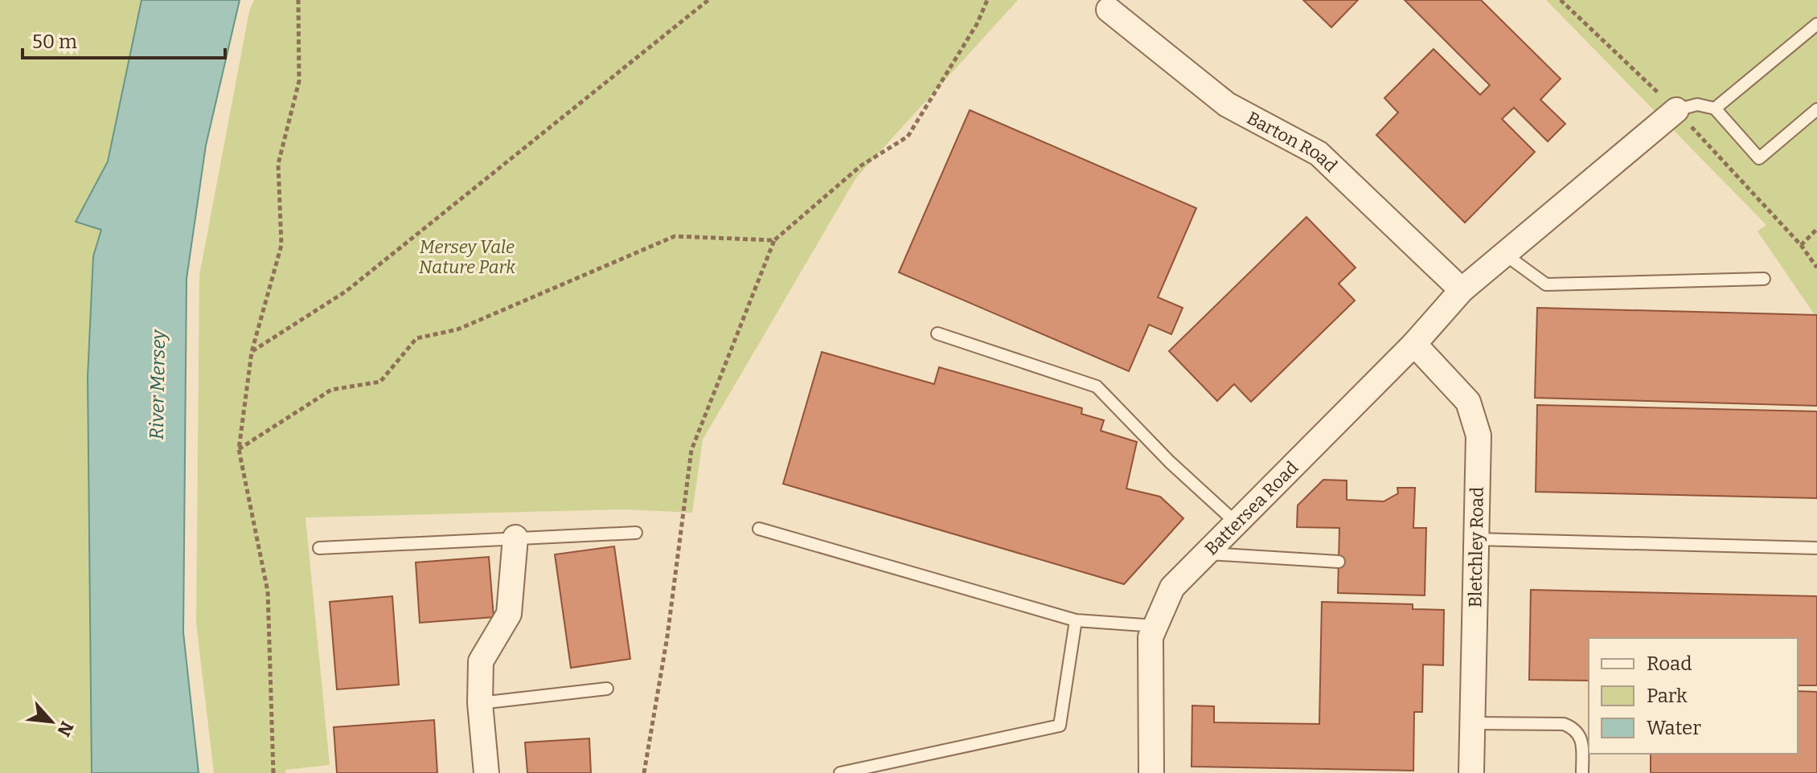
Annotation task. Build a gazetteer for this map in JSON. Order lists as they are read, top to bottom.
{
  "streets": {
    "street": ["Barton Road", "Battersea Road", "Bletchley Road"]
  },
  "crossings": [
    ["Barton Road", "Battersea Road"],
    ["Battersea Road", "Bletchley Road"]
  ],
  "water": ["River Mersey"],
  "parks": ["Mersey Vale Nature Park"],
  "legend": ["Road", "Park", "Water"],
  "scale_bar": "50 m",
  "north": "bottom right"
}
